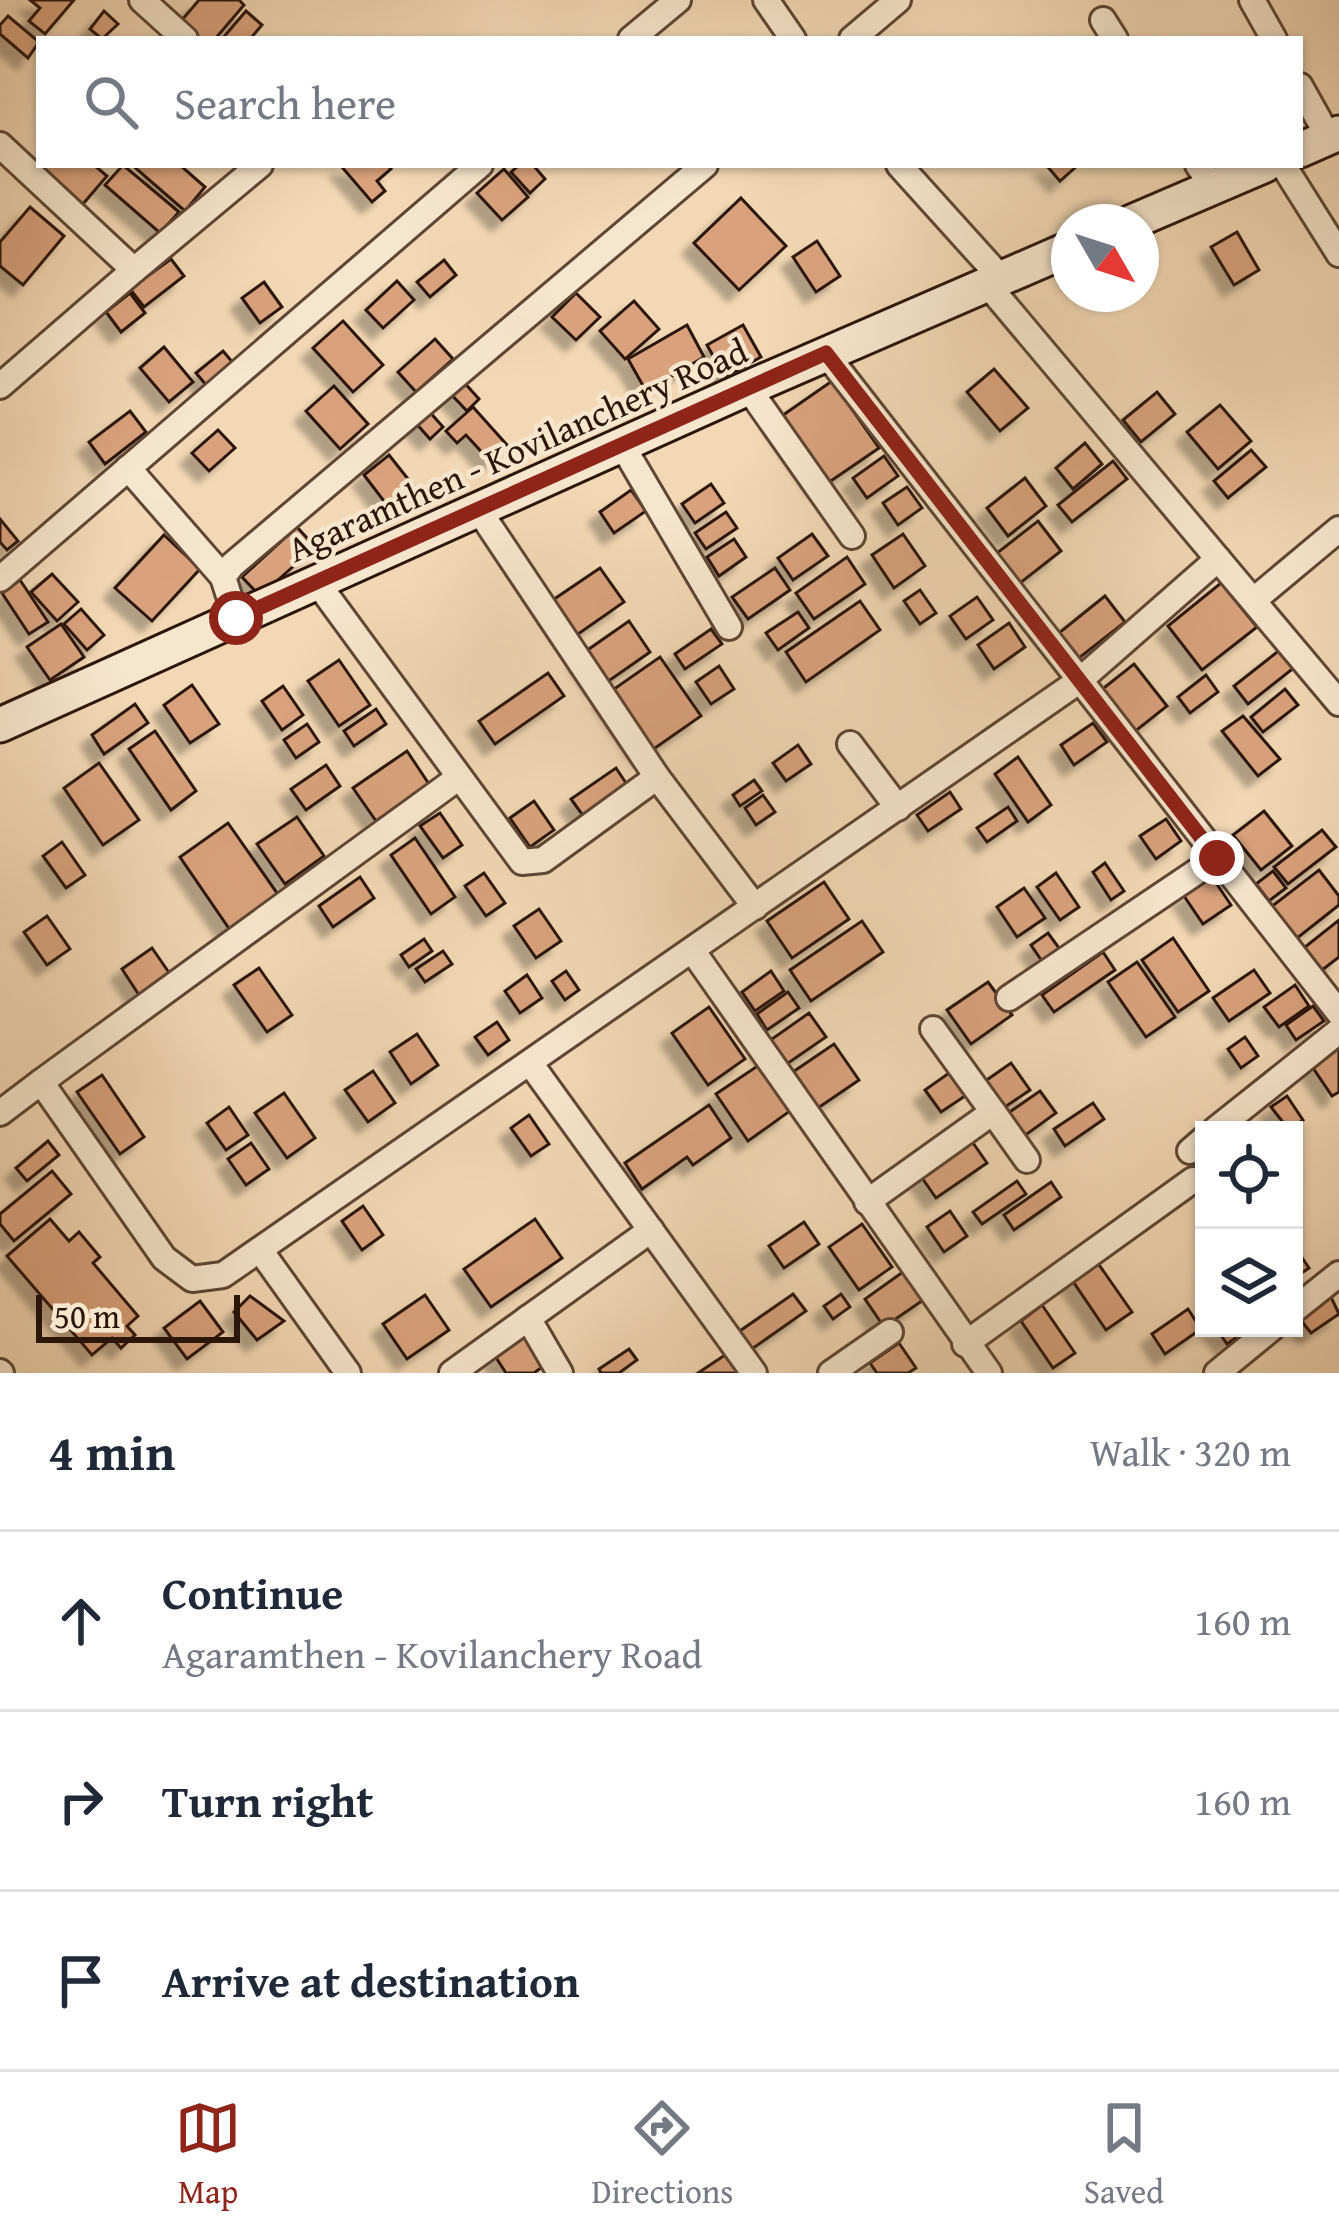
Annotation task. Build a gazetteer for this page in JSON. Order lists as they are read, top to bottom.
{
  "streets": {
    "main road": ["Agaramthen - Kovilanchery Road"]
  },
  "scale_bar": "50 m",
  "north": "bottom right",
  "page": {
    "search": "Search here",
    "scale": "50 m",
    "heading": ["4 min", "Walk · 320 m"],
    "list": [
      ["Continue", "Agaramthen - Kovilanchery Road", "160 m"],
      ["Turn right", "160 m"],
      "Arrive at destination"
    ],
    "nav": ["Map", "Directions", "Saved"]
  }
}
